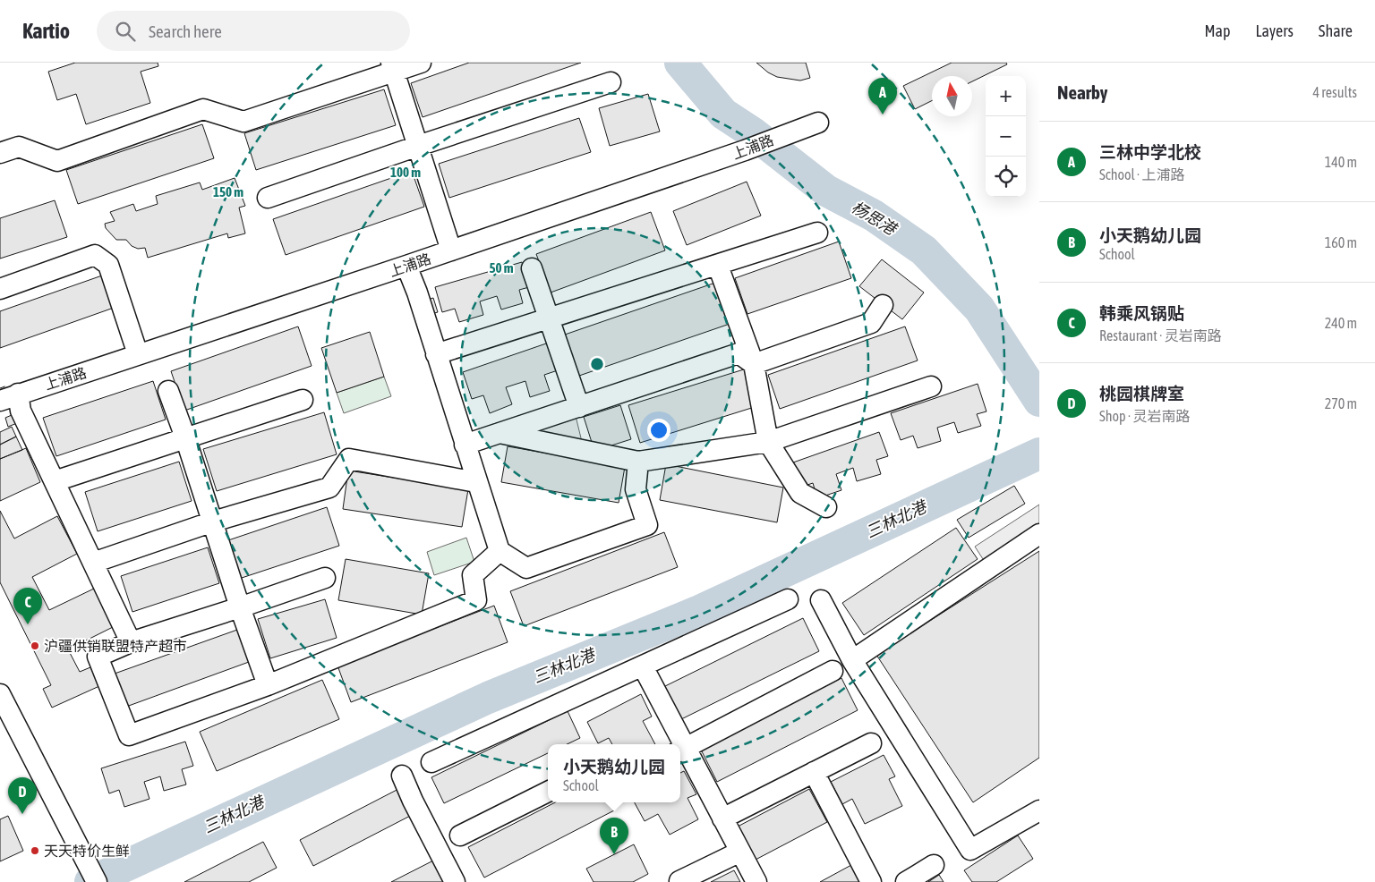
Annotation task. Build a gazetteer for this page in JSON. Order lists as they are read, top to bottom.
{
  "streets": {
    "street": ["上浦路"]
  },
  "water": ["杨思港", "三林北港"],
  "places": ["沪疆供销联盟特产超市", "天天特价生鲜"],
  "north": "top",
  "page": {
    "header": "Kartio",
    "search": "Search here",
    "nav": ["Map", "Layers", "Share"],
    "heading": ["Nearby", "4 results"],
    "map_buttons": ["+", "−"],
    "pins": [
      "A",
      "C",
      "D",
      "B"
    ],
    "list": [
      {
        "mark": "A",
        "name": "三林中学北校",
        "note": "School · 上浦路",
        "value": "140 m"
      },
      {
        "mark": "B",
        "name": "小天鹅幼儿园",
        "note": "School",
        "value": "160 m"
      },
      {
        "mark": "C",
        "name": "韩乘风锅贴",
        "note": "Restaurant · 灵岩南路",
        "value": "240 m"
      },
      {
        "mark": "D",
        "name": "桃园棋牌室",
        "note": "Shop · 灵岩南路",
        "value": "270 m"
      }
    ],
    "popup": ["小天鹅幼儿园", "School"]
  },
  "rings": ["100 m", "150 m", "50 m"]
}
